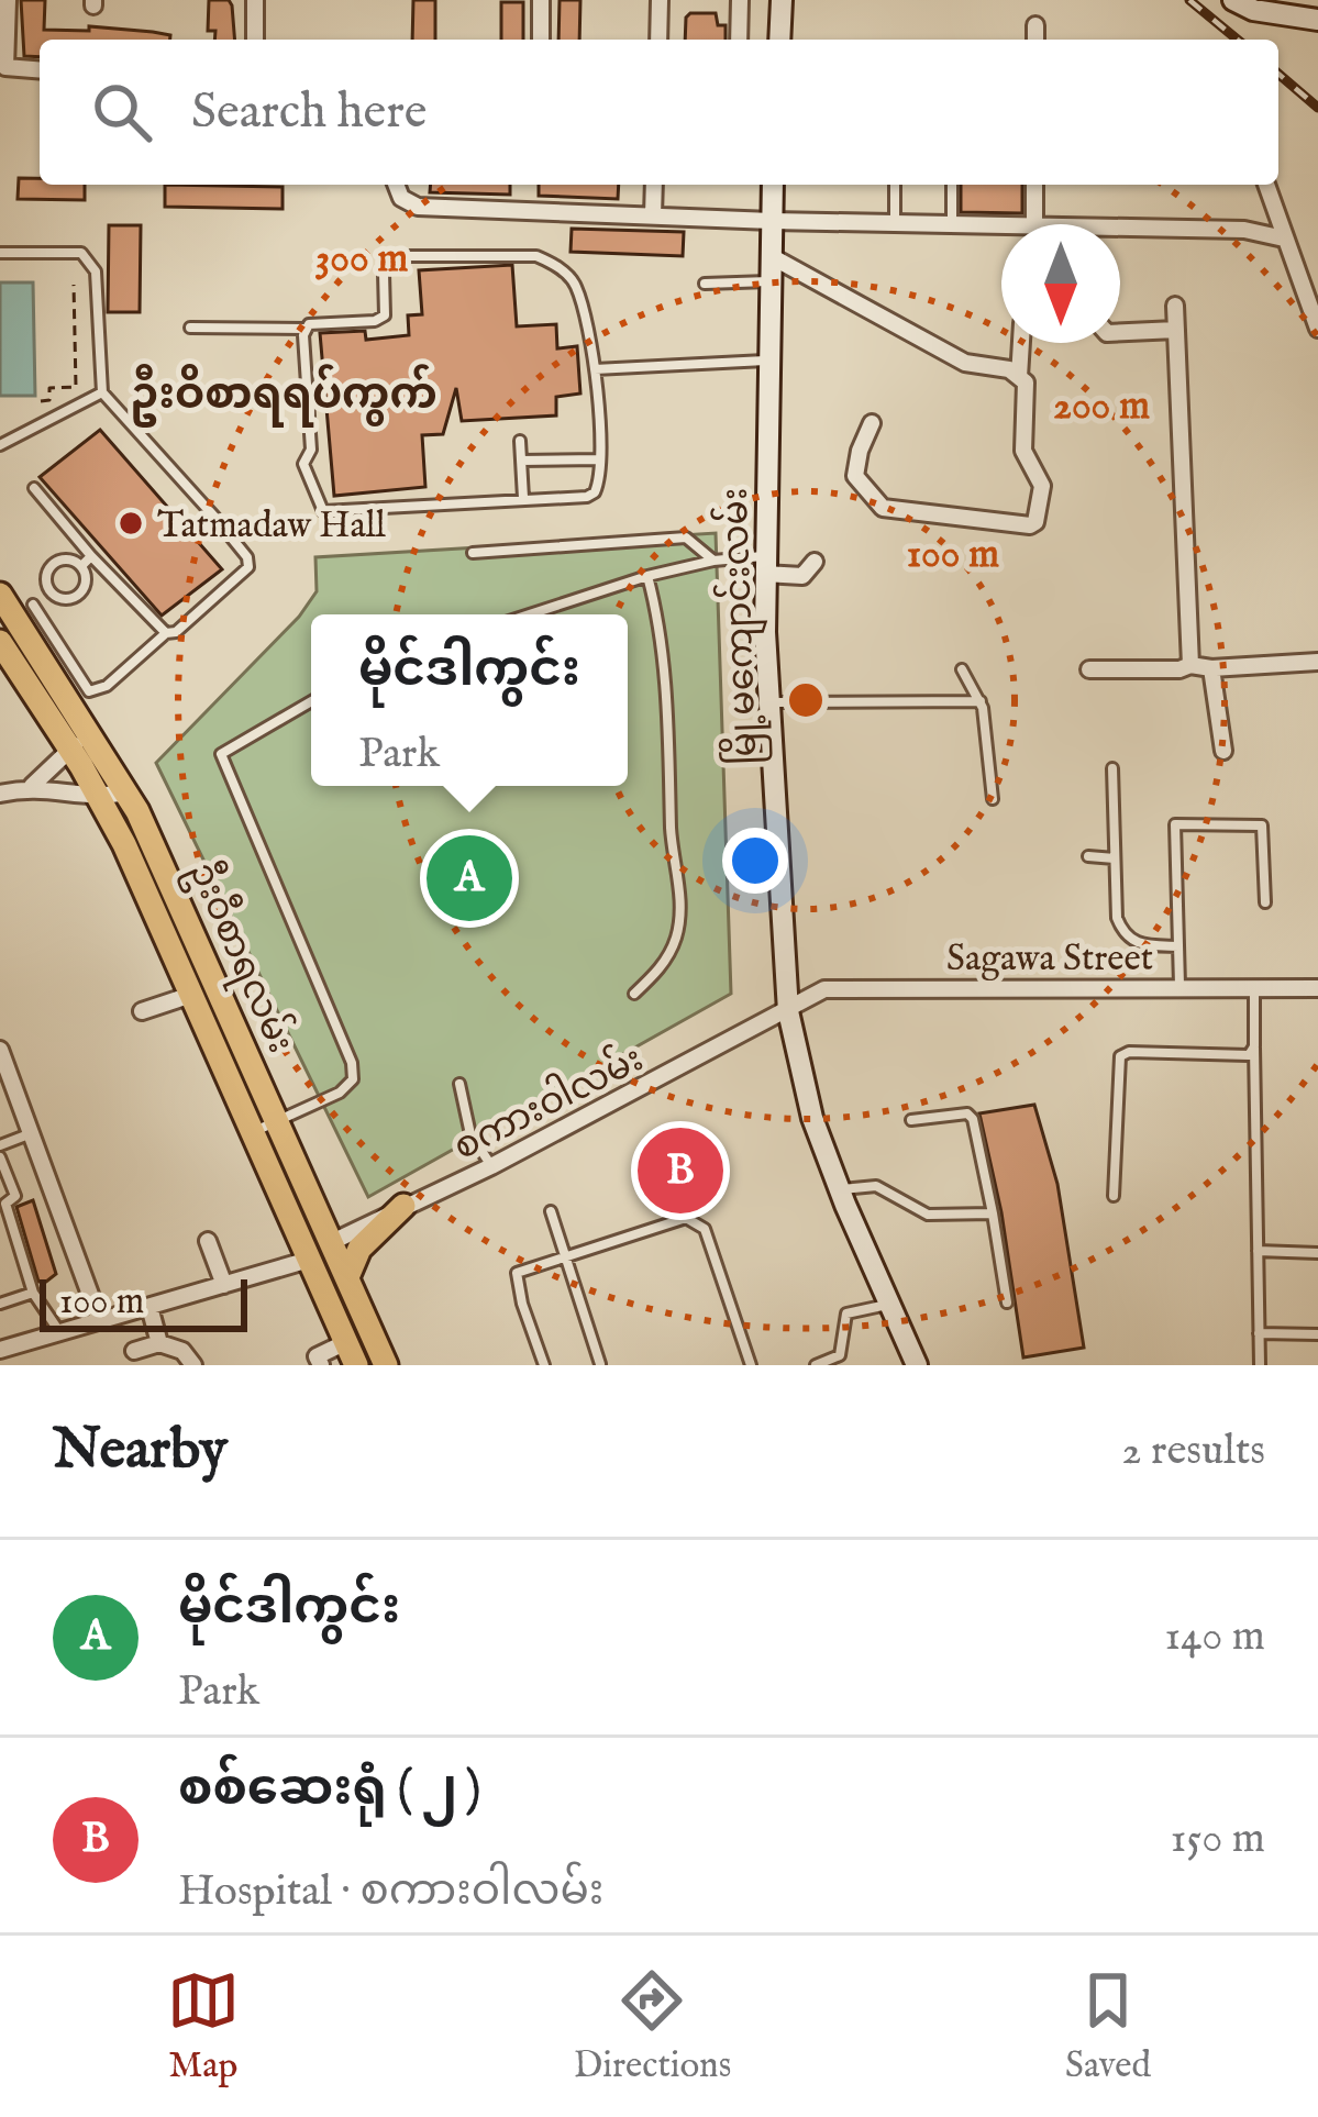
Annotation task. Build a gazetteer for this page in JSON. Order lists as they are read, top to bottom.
{
  "streets": {
    "main road": ["မြို့မကျောင်းလမ်း", "ဦးဝီစာရလမ်း"],
    "street": ["Sagawa Street", "စကားဝါလမ်း"]
  },
  "crossings": [
    ["မြို့မကျောင်းလမ်း", "Sagawa Street"],
    ["မြို့မကျောင်းလမ်း", "စကားဝါလမ်း"],
    ["ဦးဝီစာရလမ်း", "စကားဝါလမ်း"],
    ["Sagawa Street", "စကားဝါလမ်း"]
  ],
  "districts": ["ဦးဝိစာရရပ်ကွက်"],
  "places": ["Tatmadaw Hall"],
  "scale_bar": "100 m",
  "north": "bottom",
  "page": {
    "search": "Search here",
    "popup": ["မိုင်ဒါကွင်း", "Park"],
    "pins": ["A", "B"],
    "scale": "100 m",
    "heading": ["Nearby", "2 results"],
    "list": [
      {
        "mark": "A",
        "name": "မိုင်ဒါကွင်း",
        "note": "Park",
        "value": "140 m"
      },
      {
        "mark": "B",
        "name": "စစ်ဆေးရုံ ( ၂ )",
        "note": "Hospital · စကားဝါလမ်း",
        "value": "150 m"
      }
    ],
    "nav": ["Map", "Directions", "Saved"]
  },
  "rings": ["300 m", "200 m", "100 m"]
}
